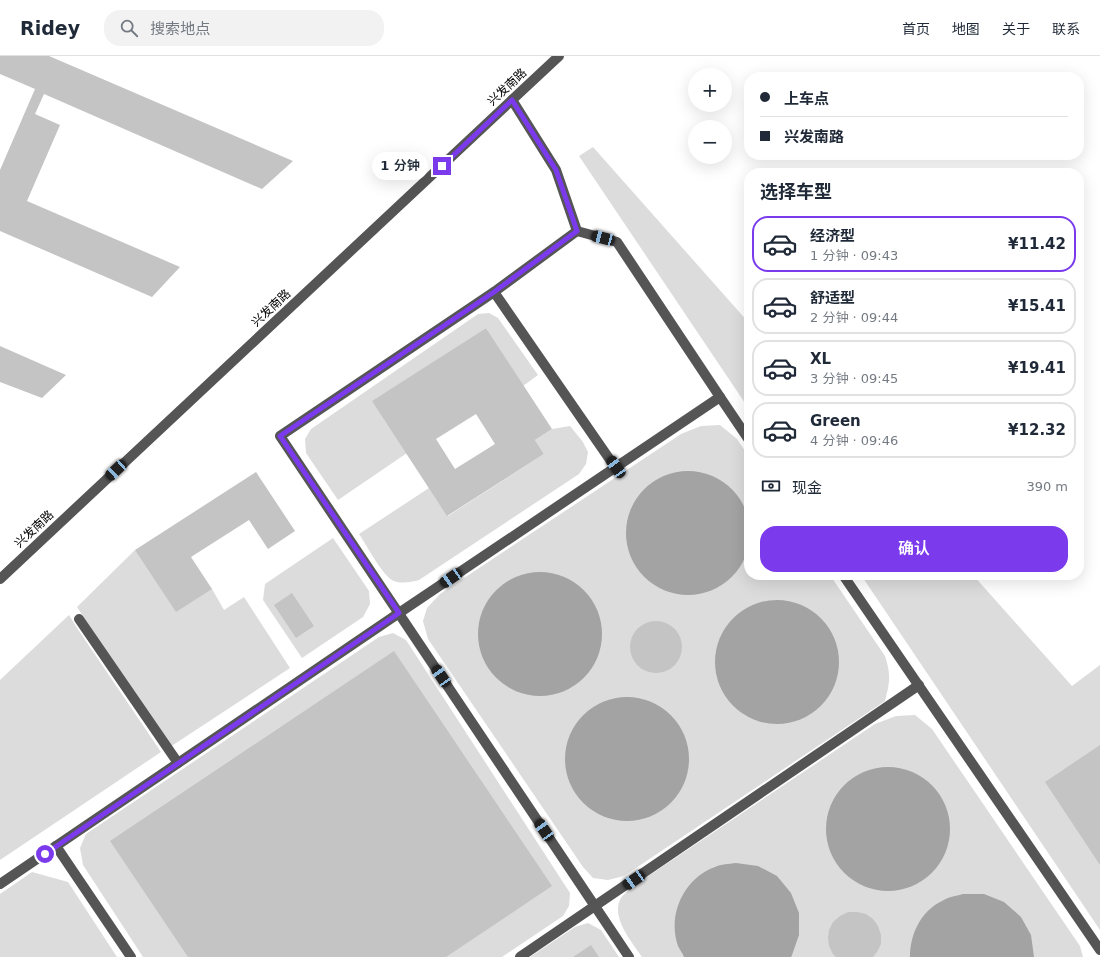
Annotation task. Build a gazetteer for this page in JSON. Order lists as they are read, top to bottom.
{
  "streets": {
    "street": ["兴发南路"]
  },
  "page": {
    "header": "Ridey",
    "search": "搜索地点",
    "nav": [
      "首页",
      "地图",
      "关于",
      "联系"
    ],
    "map_buttons": ["+", "−"],
    "banner": ["上车点", "兴发南路"],
    "bubble": "1 分钟",
    "heading": "选择车型",
    "list": [
      {
        "name": "经济型",
        "note": "1 分钟 · 09:43",
        "value": "¥11.42"
      },
      {
        "name": "舒适型",
        "note": "2 分钟 · 09:44",
        "value": "¥15.41"
      },
      {
        "name": "XL",
        "note": "3 分钟 · 09:45",
        "value": "¥19.41"
      },
      {
        "name": "Green",
        "note": "4 分钟 · 09:46",
        "value": "¥12.32"
      }
    ],
    "pay": ["现金", "390 m"],
    "buttons": "确认"
  }
}
